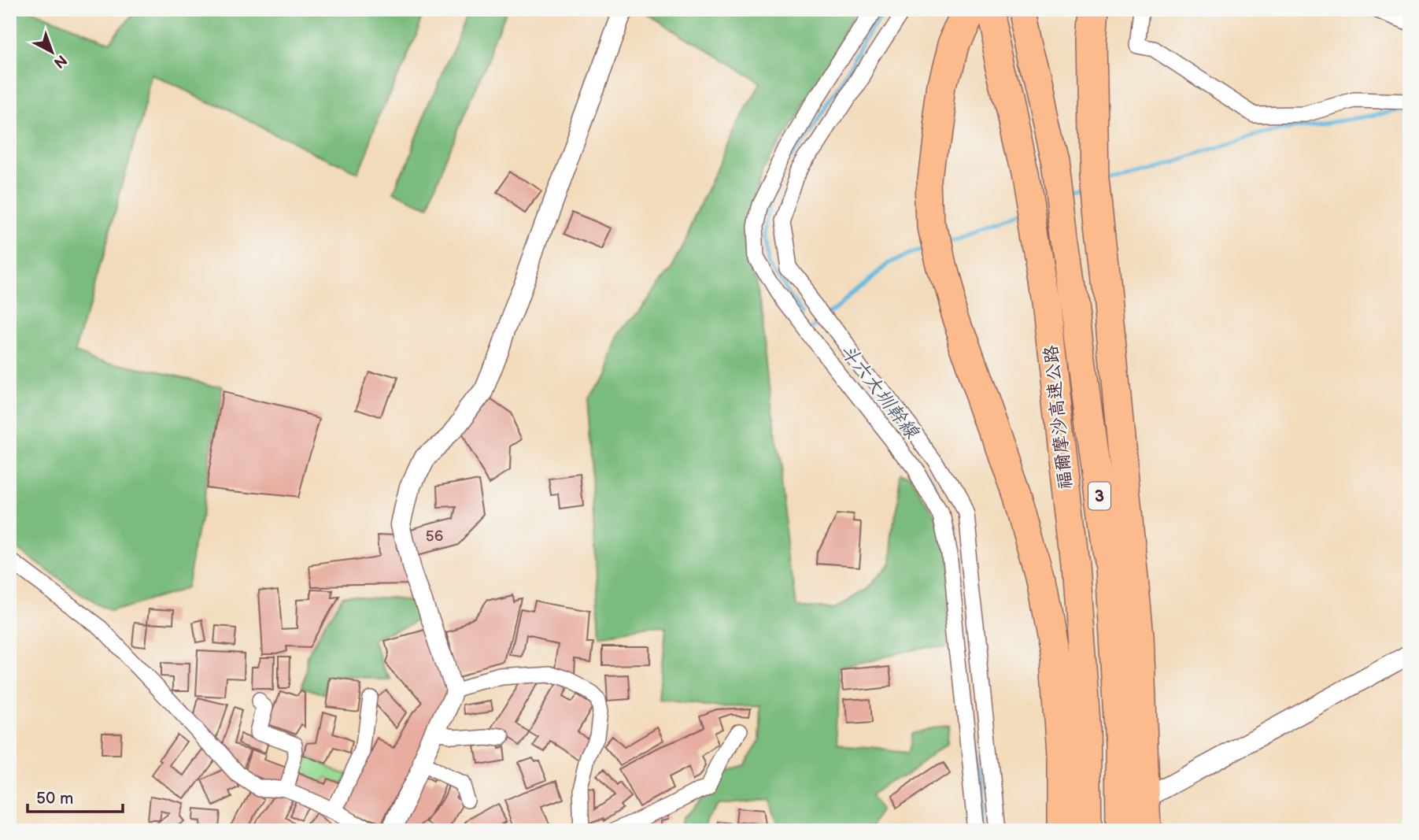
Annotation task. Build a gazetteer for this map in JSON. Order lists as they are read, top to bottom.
{
  "streets": {
    "highway": ["福爾摩沙高速公路", "3"]
  },
  "water": ["斗六大圳幹線"],
  "house_numbers": ["56"],
  "scale_bar": "50 m",
  "north": "bottom right"
}
